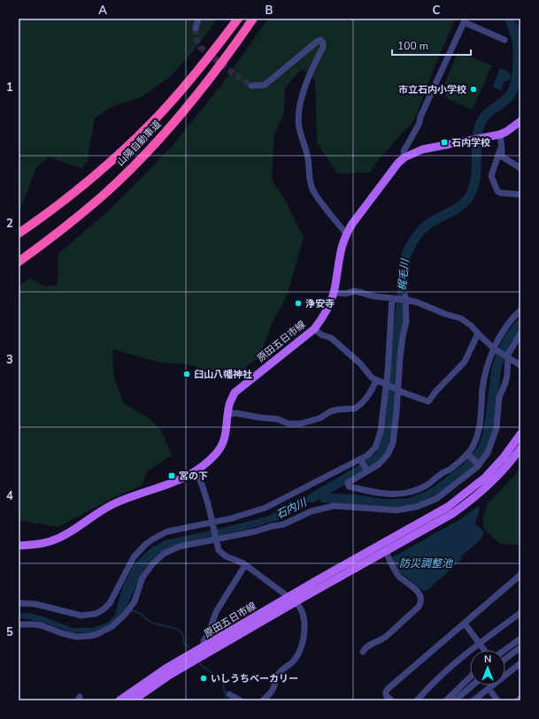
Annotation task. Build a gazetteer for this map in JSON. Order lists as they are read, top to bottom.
{
  "streets": {
    "highway": ["山陽自動車道"],
    "main road": ["原田五日市線"]
  },
  "water": ["梶毛川", "石内川", "防災調整池"],
  "places": {
    "other": [
      "市立石内小学校",
      "浄安寺",
      "臼山八幡神社",
      "いしうちベーカリー"
    ],
    "transit": ["石内学校", "宮の下"]
  },
  "scale_bar": "100 m",
  "north": "top",
  "grid": {
    "columns": ["A", "B", "C"],
    "rows": [
      "1",
      "2",
      "3",
      "4",
      "5"
    ]
  }
}
